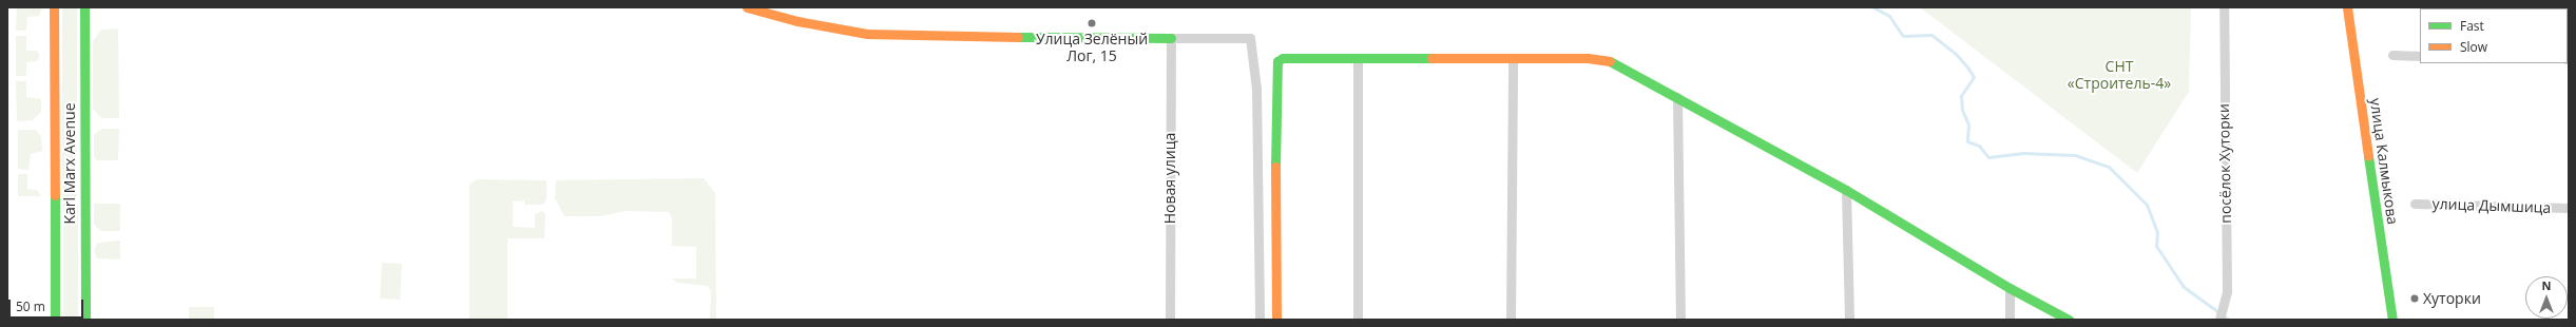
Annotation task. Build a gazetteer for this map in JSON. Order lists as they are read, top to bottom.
{
  "streets": {
    "street": [
      "улица Калмыкова",
      "Karl Marx Avenue",
      "посёлок Хуторки",
      "Новая улица",
      "улица Дымшица"
    ]
  },
  "parks": ["СНТ «Строитель-4»"],
  "places": ["Улица Зелёный Лог, 15", "Хуторки"],
  "legend": ["Fast", "Slow"],
  "scale_bar": "50 m",
  "north": "top"
}
